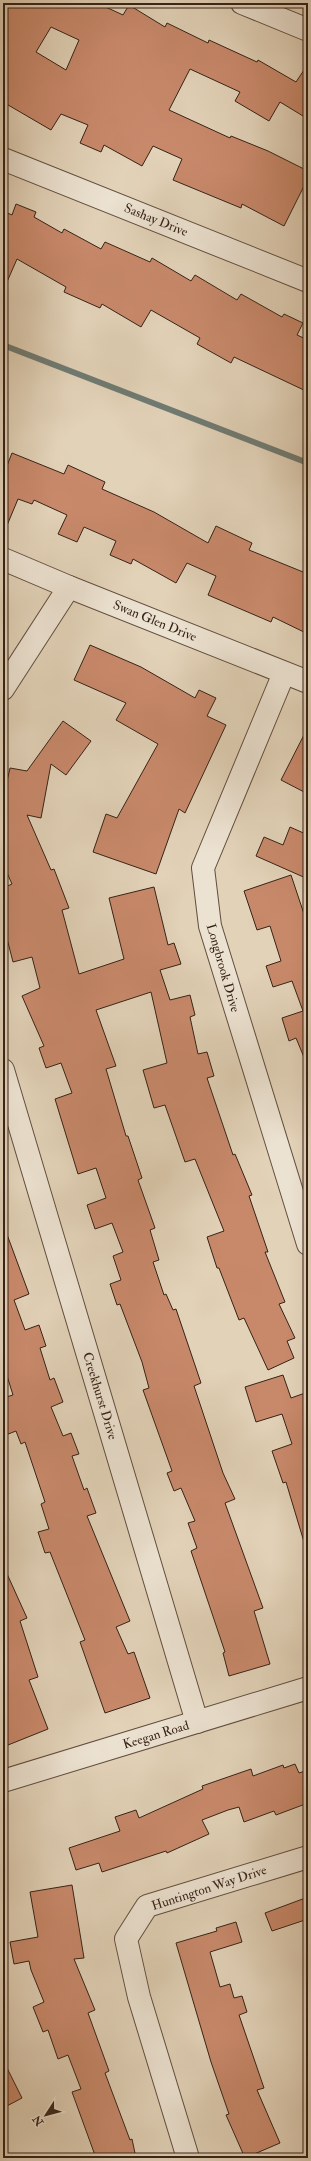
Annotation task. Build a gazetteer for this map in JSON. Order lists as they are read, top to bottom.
{
  "streets": {
    "street": [
      "Sashay Drive",
      "Swan Glen Drive",
      "Longbrook Drive",
      "Creekhurst Drive",
      "Keegan Road",
      "Huntington Way Drive"
    ]
  },
  "crossings": [
    ["Swan Glen Drive", "Longbrook Drive"],
    ["Creekhurst Drive", "Keegan Road"]
  ],
  "north": "bottom left"
}
